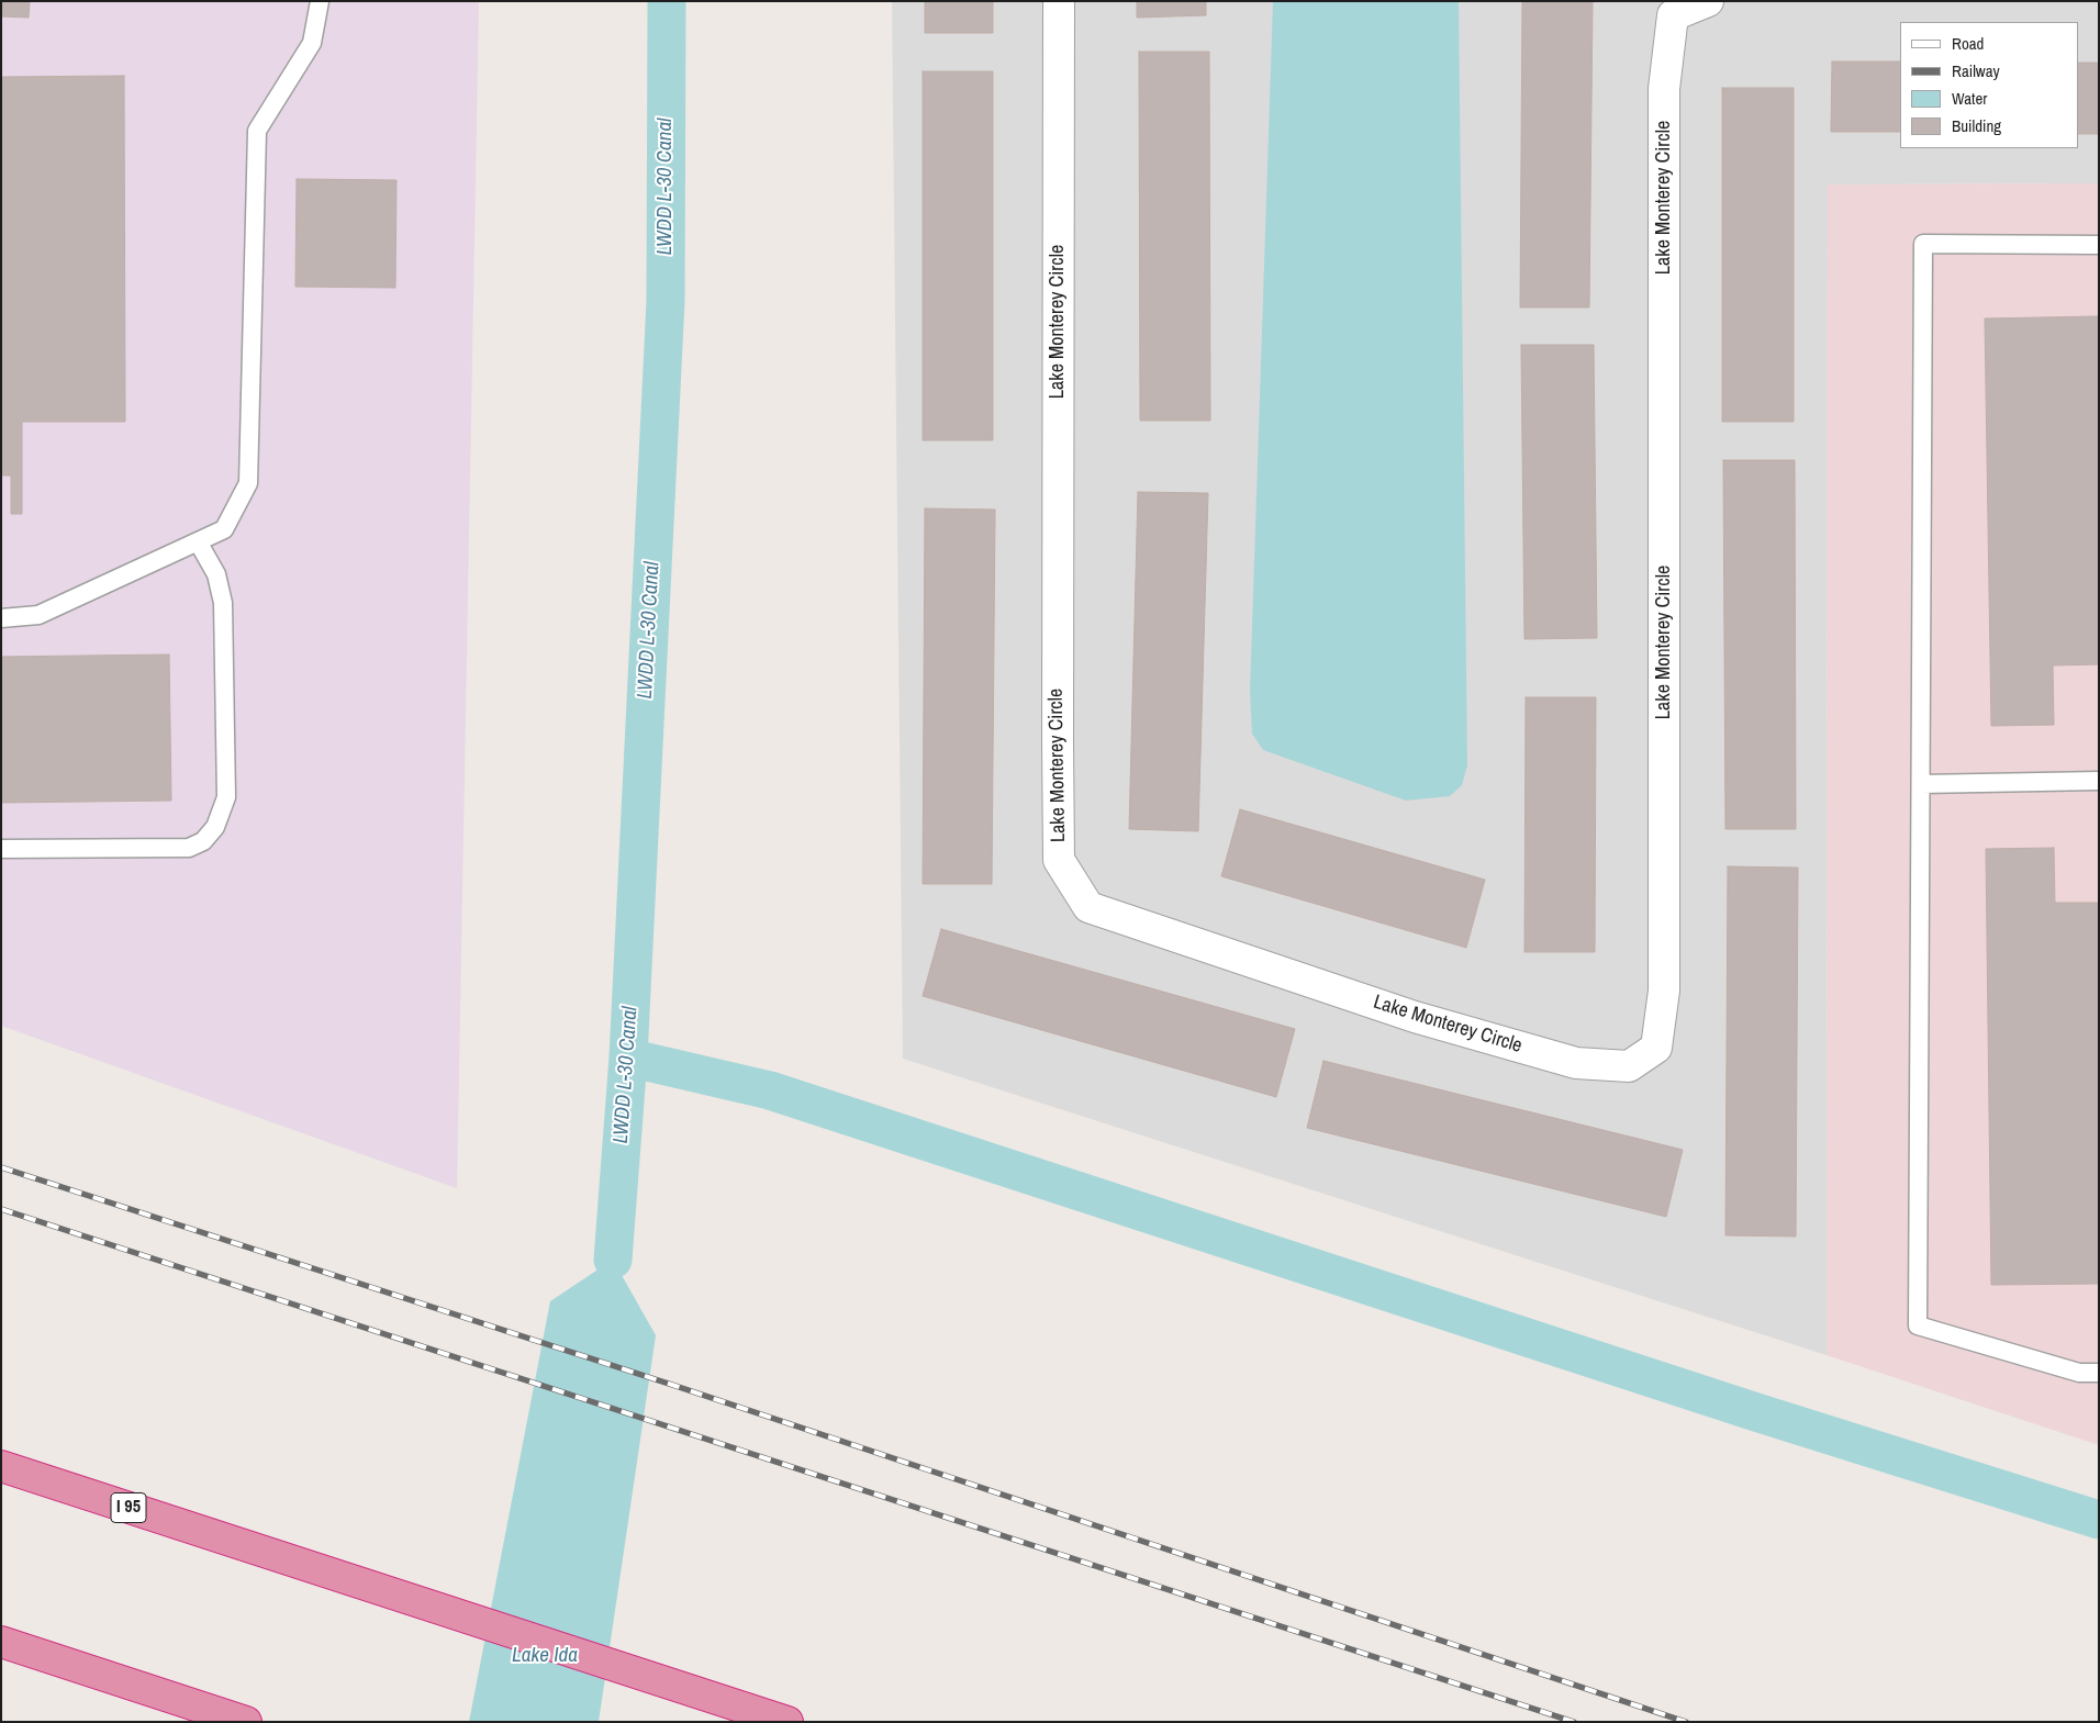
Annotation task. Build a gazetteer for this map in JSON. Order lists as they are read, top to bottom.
{
  "streets": {
    "highway": ["I 95"],
    "street": ["Lake Monterey Circle"]
  },
  "water": ["LWDD L-30 Canal", "Lake Ida"],
  "legend": [
    "Road",
    "Railway",
    "Water",
    "Building"
  ]
}
